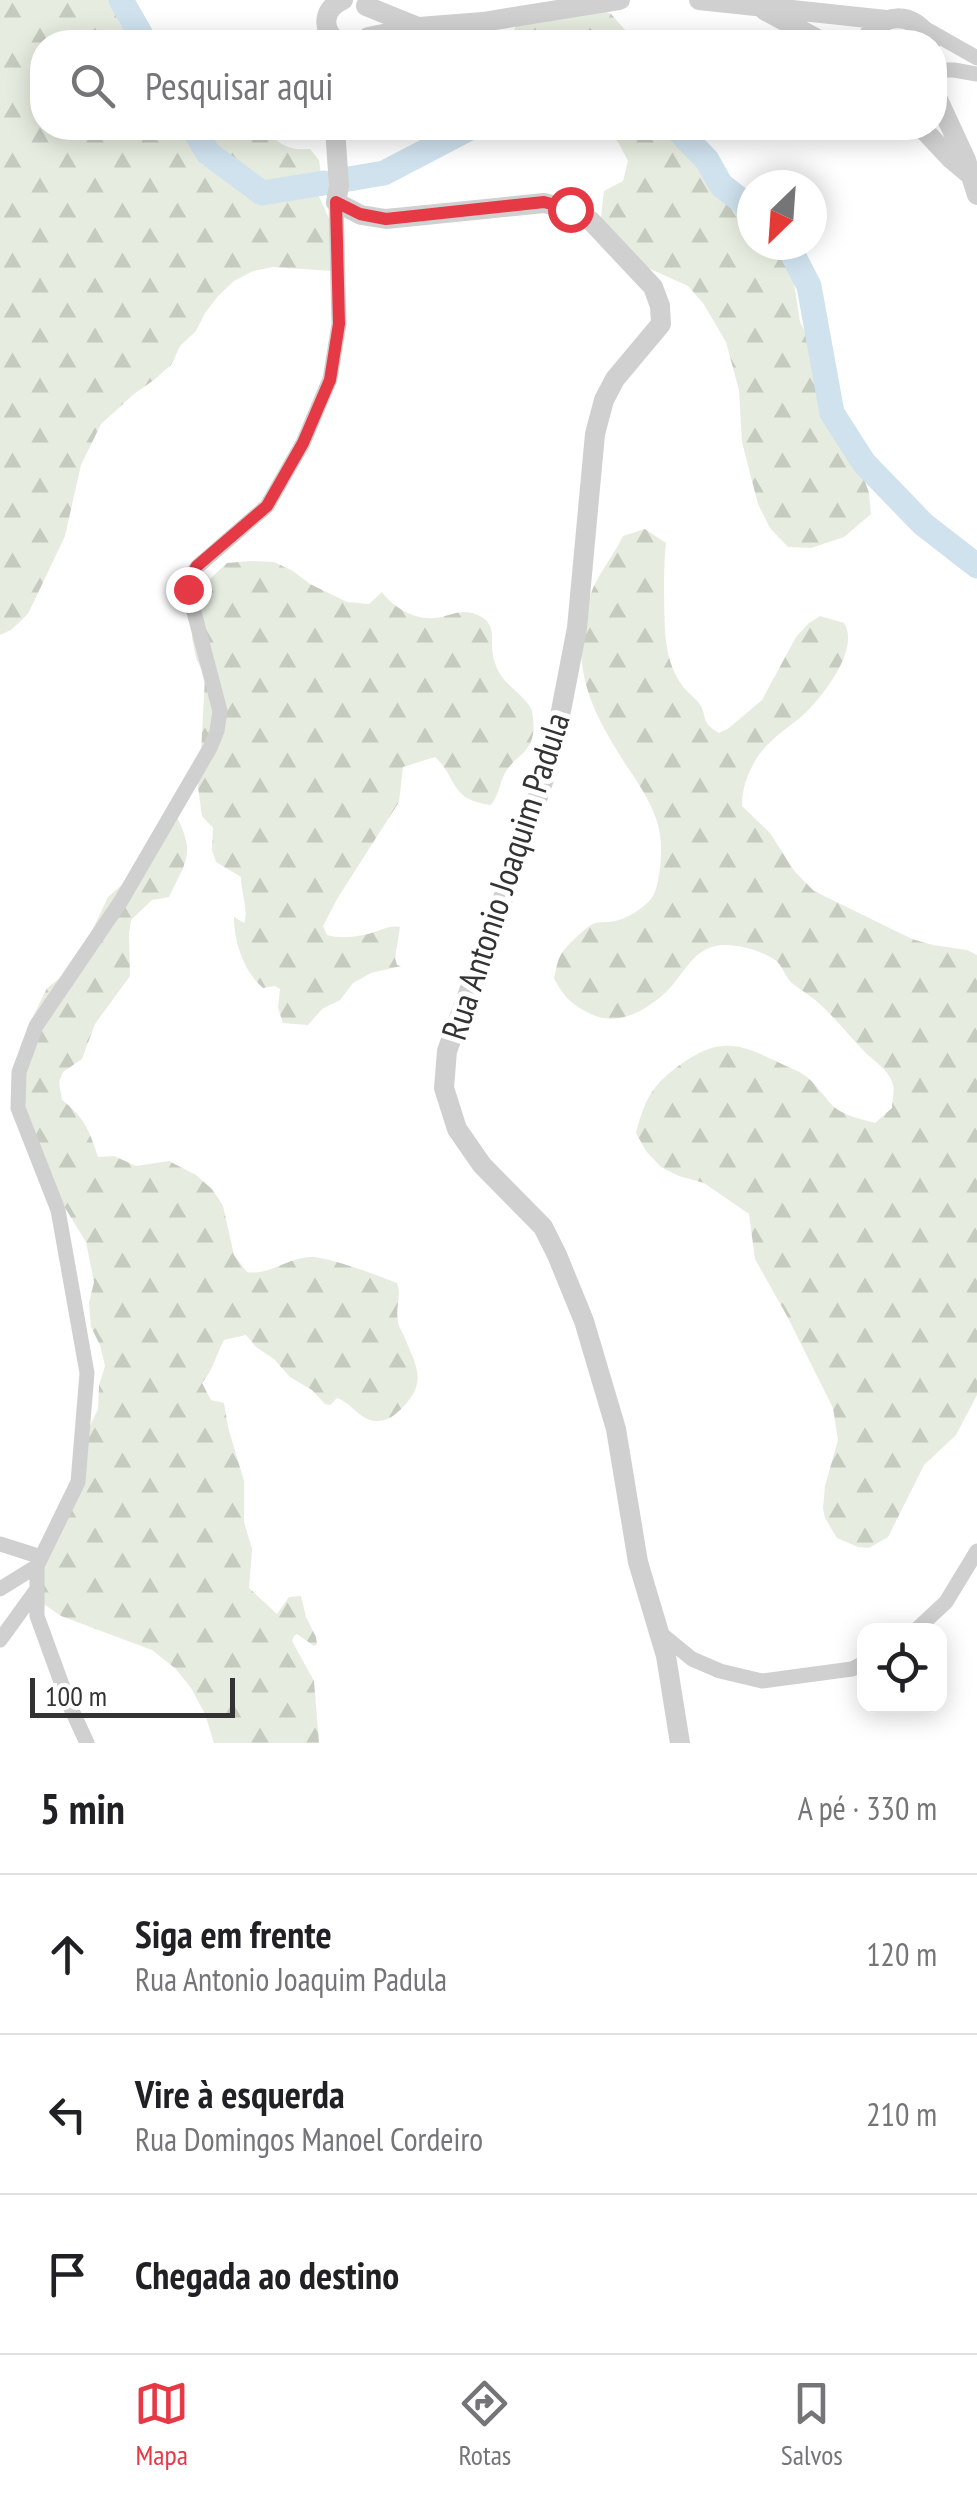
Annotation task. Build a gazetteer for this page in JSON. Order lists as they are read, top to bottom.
{
  "streets": {
    "street": ["Rua Antonio Joaquim Padula"]
  },
  "scale_bar": "100 m",
  "north": "bottom left",
  "page": {
    "search": "Pesquisar aqui",
    "scale": "100 m",
    "heading": ["5 min", "A pé · 330 m"],
    "list": [
      ["Siga em frente", "Rua Antonio Joaquim Padula", "120 m"],
      ["Vire à esquerda", "Rua Domingos Manoel Cordeiro", "210 m"],
      "Chegada ao destino"
    ],
    "nav": ["Mapa", "Rotas", "Salvos"]
  }
}
